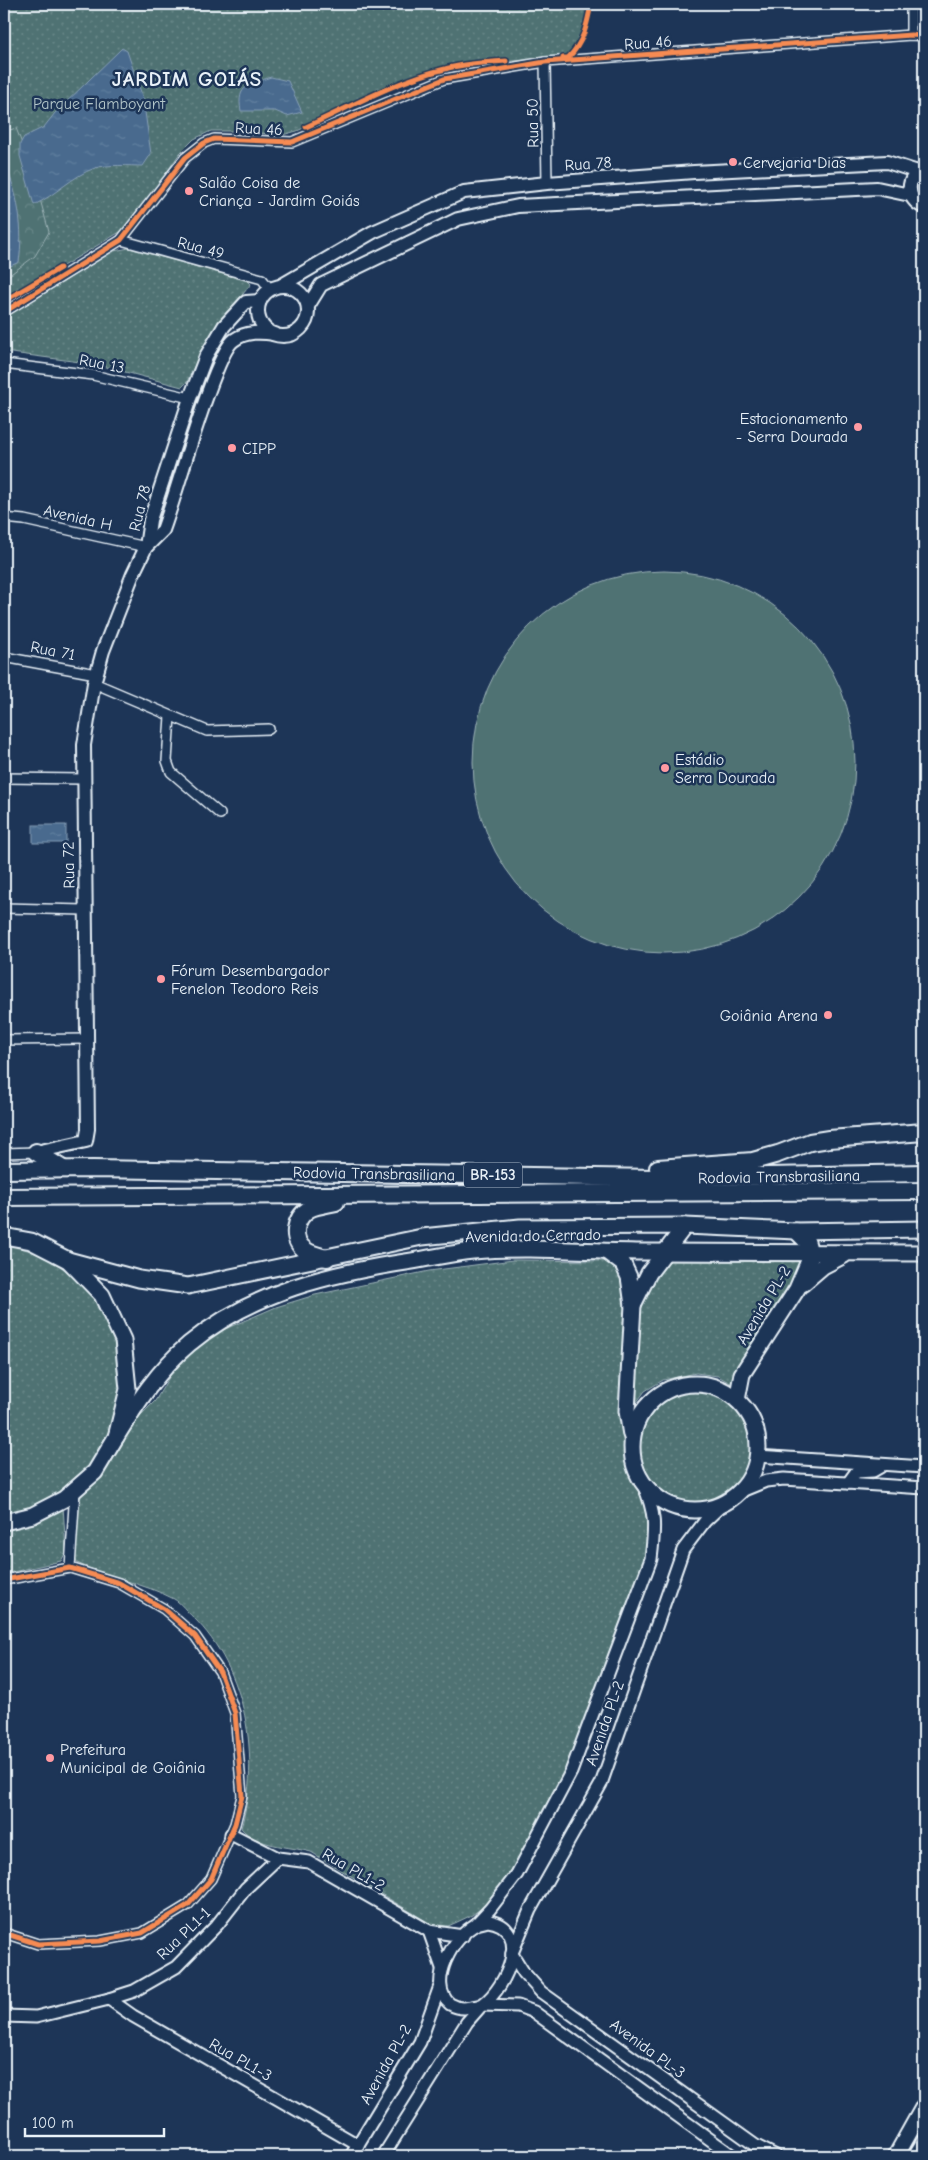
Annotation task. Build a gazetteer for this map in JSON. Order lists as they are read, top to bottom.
{
  "streets": {
    "highway": ["Rodovia Transbrasiliana", "BR-153"],
    "main road": [
      "Rua 78",
      "Rua 72",
      "Avenida do Cerrado",
      "Avenida PL-2"
    ],
    "street": [
      "Rua 46",
      "Rua 50",
      "Rua 49",
      "Rua 13",
      "Avenida H",
      "Rua 71",
      "Rua PL1-2",
      "Rua PL1-1",
      "Avenida PL-3",
      "Rua PL1-3"
    ]
  },
  "crossings": [
    ["Rua 46", "Rua 50"],
    ["Rua 46", "Rua 49"],
    ["Rua 50", "Rua 78"],
    ["Rua 78", "Rua 49"],
    ["Rua 78", "Rua 13"],
    ["Rua 78", "Avenida H"],
    ["Rua 78", "Rua 72"],
    ["Avenida H", "Rua 72"],
    ["Rua 71", "Rua 72"],
    ["Avenida do Cerrado", "Avenida PL-2"],
    ["Avenida PL-2", "Rua PL1-2"],
    ["Avenida PL-2", "Avenida PL-3"],
    ["Avenida PL-2", "Rua PL1-3"],
    ["Rua PL1-2", "Rua PL1-1"],
    ["Rua PL1-2", "Avenida PL-3"],
    ["Rua PL1-1", "Rua PL1-3"]
  ],
  "districts": ["JARDIM GOIÁS"],
  "parks": ["Parque Flamboyant"],
  "places": [
    "Cervejaria Dias",
    "Salão Coisa de Criança - Jardim Goiás",
    "Estacionamento - Serra Dourada",
    "CIPP",
    "Estádio Serra Dourada",
    "Fórum Desembargador Fenelon Teodoro Reis",
    "Goiânia Arena",
    "Prefeitura Municipal de Goiânia"
  ],
  "scale_bar": "100 m"
}
